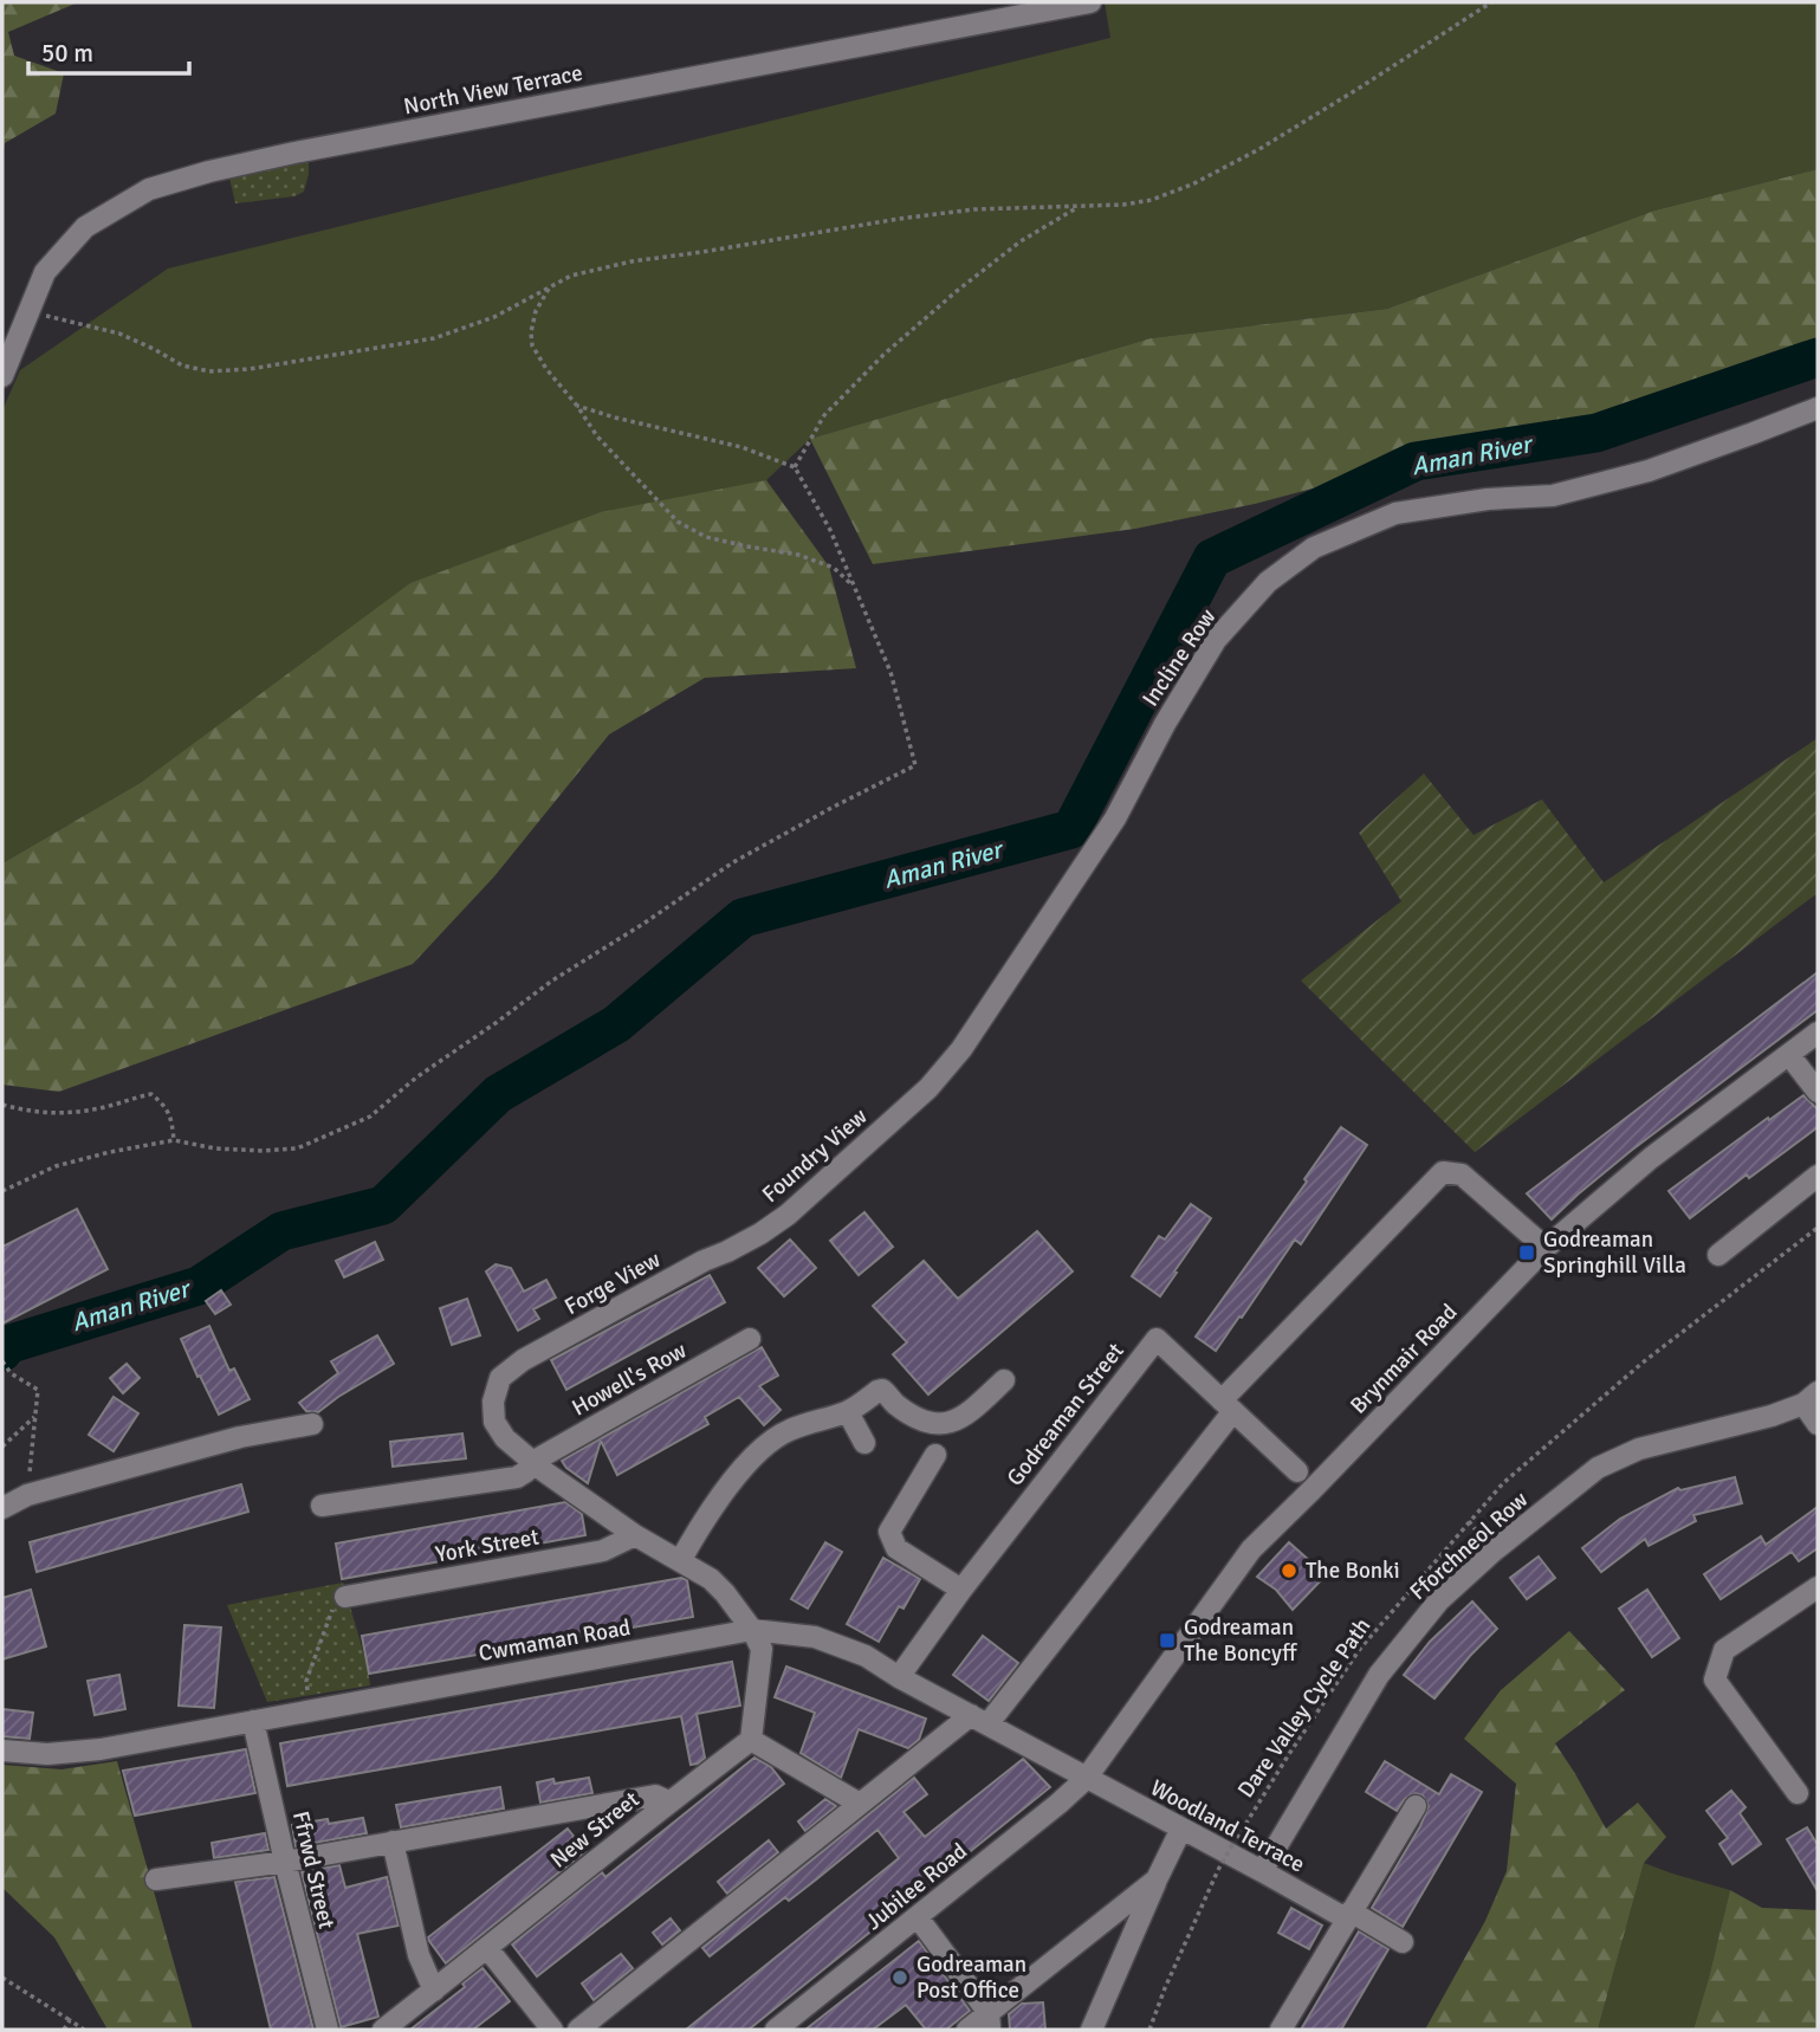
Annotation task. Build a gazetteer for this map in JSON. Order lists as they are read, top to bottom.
{
  "streets": {
    "street": [
      "North View Terrace",
      "Incline Row",
      "Foundry View",
      "Forge View",
      "Brynmair Road",
      "Howell's Row",
      "Godreaman Street",
      "York Street",
      "Fforchneol Row",
      "Cwmaman Road",
      "Woodland Terrace",
      "New Street",
      "Ffrwd Street",
      "Jubilee Road"
    ],
    "path": ["Dare Valley Cycle Path"]
  },
  "crossings": [
    ["Incline Row", "Foundry View"],
    ["Foundry View", "Forge View"],
    ["Forge View", "Howell's Row"],
    ["Brynmair Road", "Cwmaman Road"],
    ["Brynmair Road", "Woodland Terrace"],
    ["Brynmair Road", "Jubilee Road"],
    ["Godreaman Street", "Cwmaman Road"],
    ["Fforchneol Row", "Woodland Terrace"],
    ["Cwmaman Road", "Woodland Terrace"],
    ["Cwmaman Road", "Ffrwd Street"],
    ["Cwmaman Road", "Jubilee Road"],
    ["Woodland Terrace", "Jubilee Road"]
  ],
  "water": ["Aman River"],
  "places": {
    "transit": ["Godreaman Springhill Villa", "Godreaman The Boncyff"],
    "other": ["The Bonki", "Godreaman Post Office"]
  },
  "scale_bar": "50 m"
}
